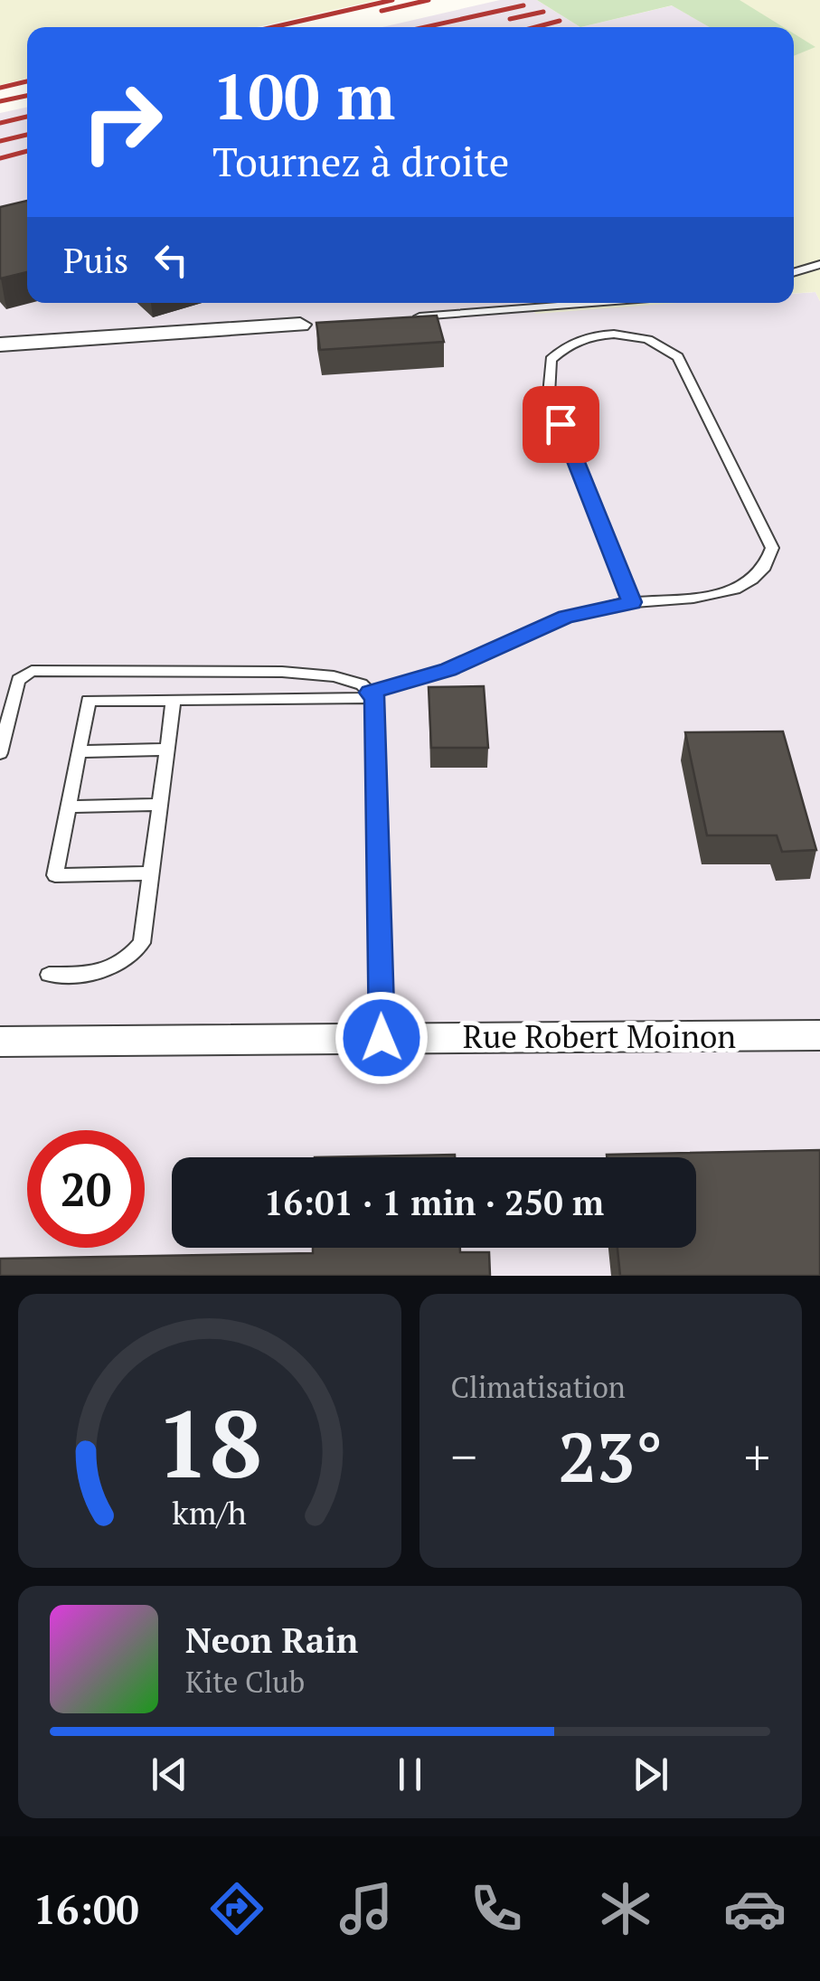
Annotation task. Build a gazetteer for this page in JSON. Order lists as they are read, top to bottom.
{
  "streets": {
    "street": ["Rue Robert Moinon"]
  },
  "page": {
    "turn": ["100 m", "Tournez à droite"],
    "then": "Puis",
    "limit": "20",
    "trip": "16:01 · 1 min · 250 m",
    "tile": "Climatisation",
    "heat": ["−", "23°", "+"],
    "song": ["Neon Rain", "Kite Club"],
    "tabs": "16:00",
    "gauge": ["18", "km/h"]
  }
}
